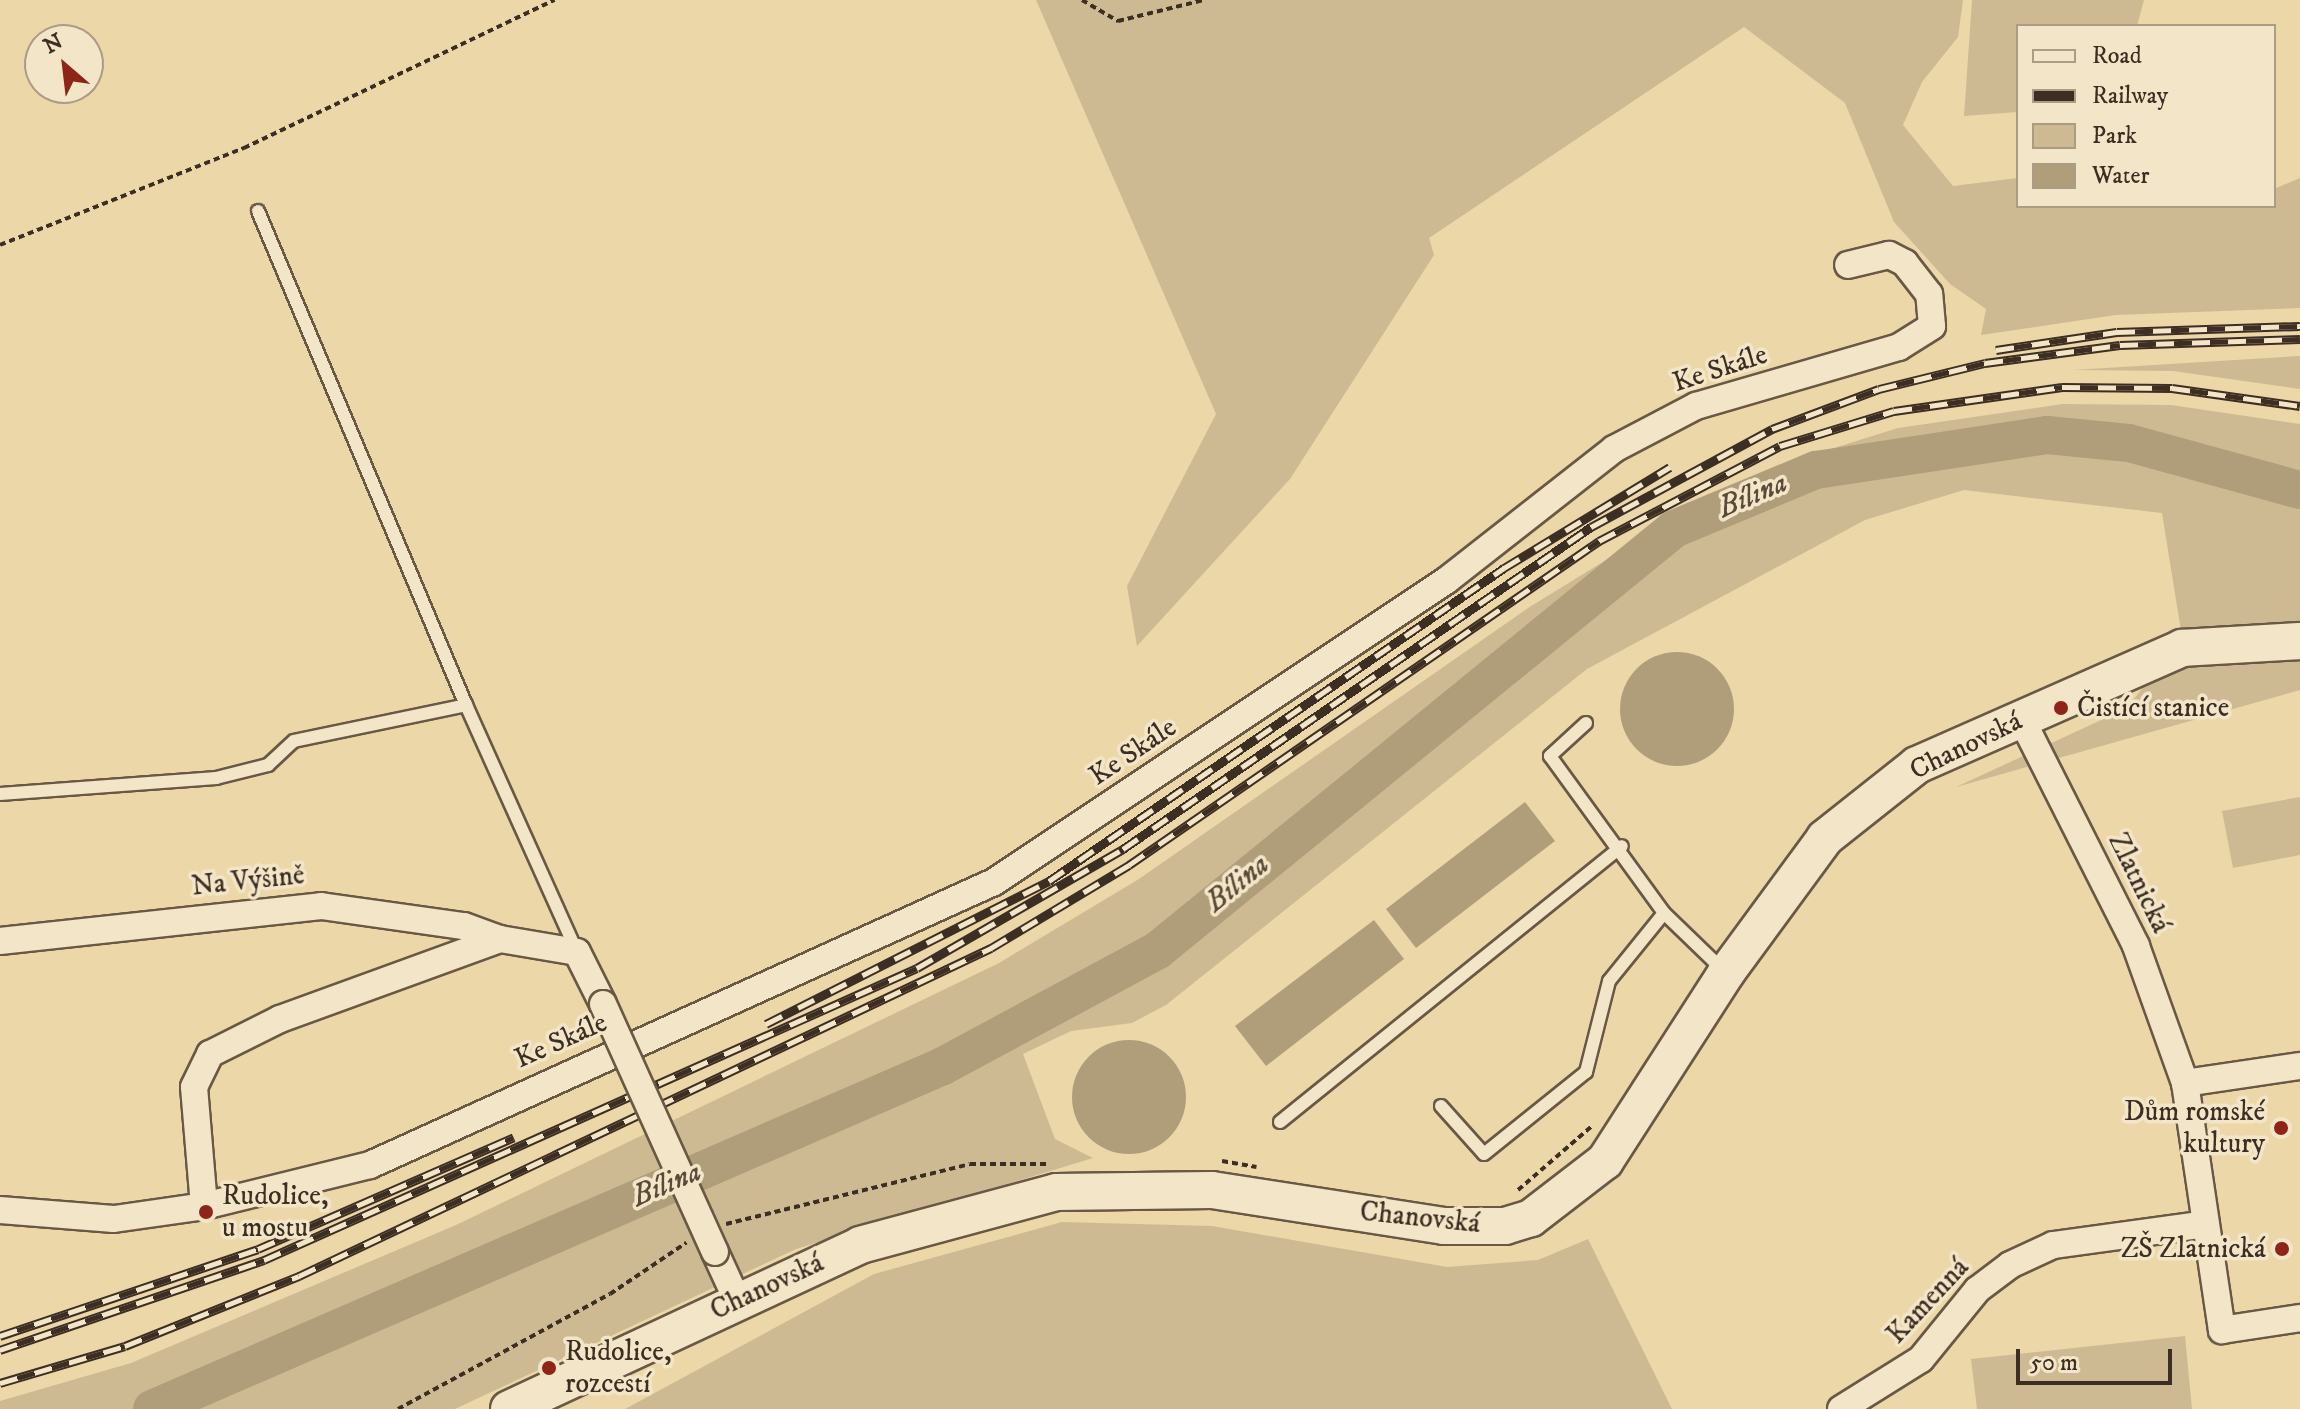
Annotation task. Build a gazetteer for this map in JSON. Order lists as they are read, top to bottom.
{
  "streets": {
    "street": [
      "Ke Skále",
      "Chanovská",
      "Na Výšině",
      "Zlatnická",
      "Kamenná"
    ]
  },
  "crossings": [
    ["Ke Skále", "Chanovská"],
    ["Chanovská", "Zlatnická"],
    ["Zlatnická", "Kamenná"]
  ],
  "water": ["Bílina"],
  "places": [
    "Čistící stanice",
    "Dům romské kultury",
    "Rudolice, u mostu",
    "ZŠ Zlatnická",
    "Rudolice, rozcestí"
  ],
  "legend": [
    "Road",
    "Railway",
    "Park",
    "Water"
  ],
  "scale_bar": "50 m",
  "north": "top left"
}
